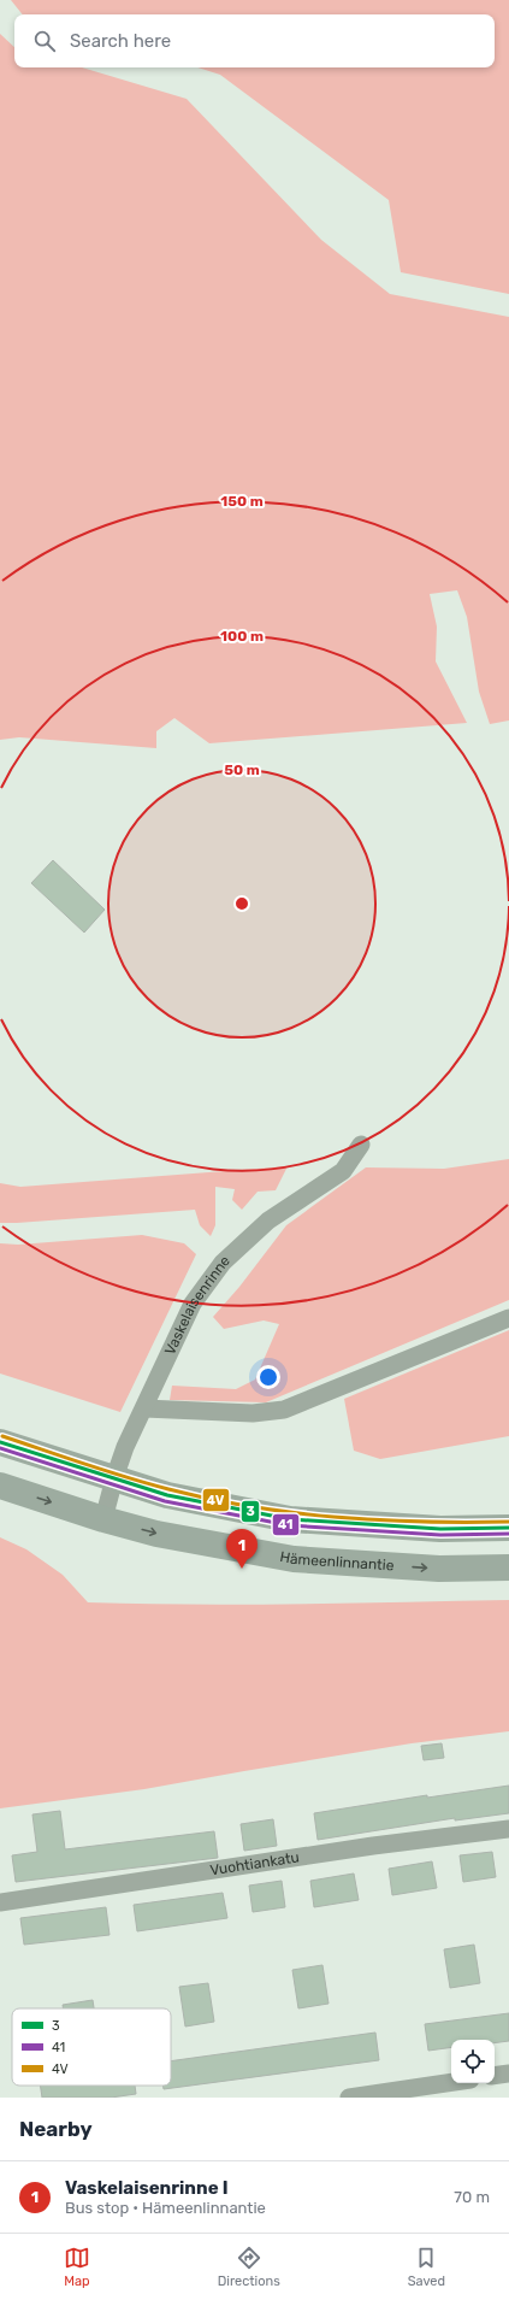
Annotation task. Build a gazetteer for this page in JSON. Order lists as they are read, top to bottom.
{
  "streets": {
    "main road": ["Hämeenlinnantie"],
    "street": ["Vaskelaisenrinne", "Vuohtiankatu"]
  },
  "crossings": [
    ["Vaskelaisenrinne", "Hämeenlinnantie"]
  ],
  "lines": ["transit line 4V", "transit line 3", "transit line 41"],
  "legend": ["3", "41", "4V"],
  "page": {
    "search": "Search here",
    "pins": "1",
    "heading": "Nearby",
    "list": [
      {
        "mark": "1",
        "name": "Vaskelaisenrinne I",
        "note": "Bus stop · Hämeenlinnantie",
        "value": "70 m"
      }
    ],
    "nav": ["Map", "Directions", "Saved"]
  },
  "rings": ["150 m", "100 m", "50 m"]
}
